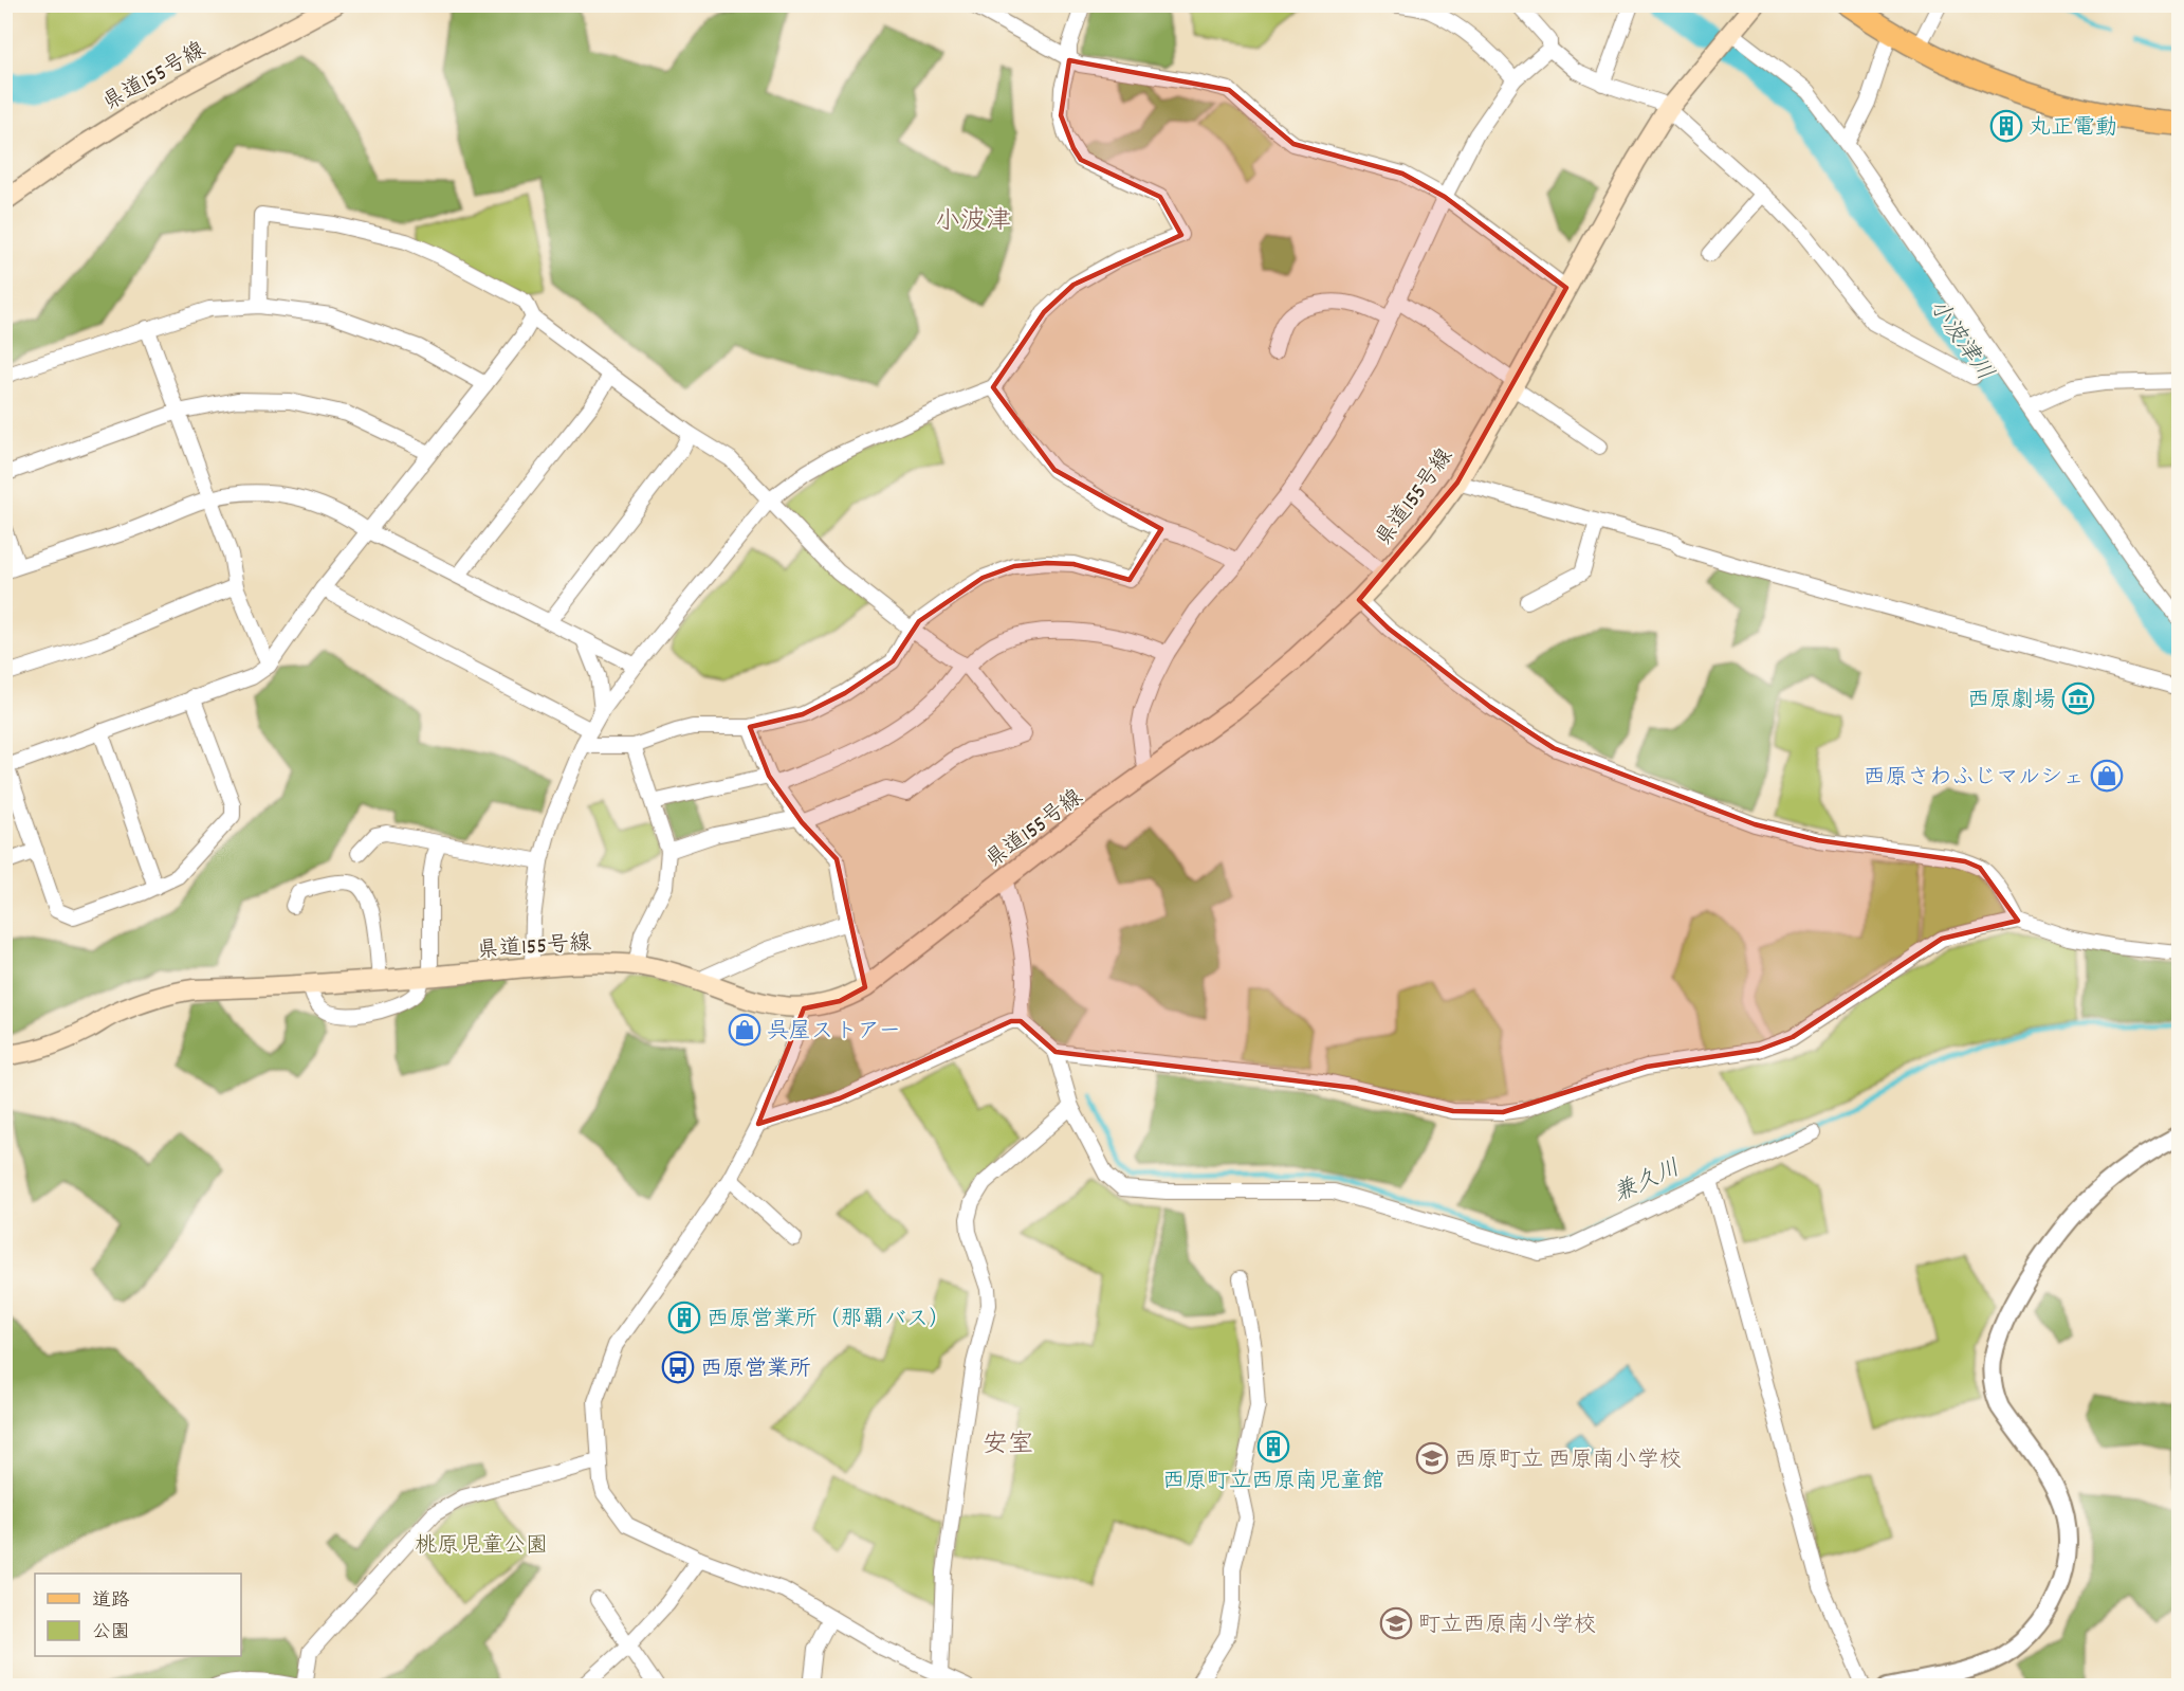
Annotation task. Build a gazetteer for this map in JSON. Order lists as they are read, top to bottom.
{
  "streets": {
    "main road": ["県道155号線"]
  },
  "districts": ["小波津", "安室"],
  "water": ["小波津川", "兼久川"],
  "parks": ["桃原児童公園"],
  "places": {
    "building": ["丸正電動", "西原営業所（那覇バス）", "西原町立西原南児童館"],
    "museum": ["西原劇場"],
    "shop": ["西原さわふじマルシェ", "呉屋ストアー"],
    "bus stop": ["西原営業所"],
    "school or university": ["西原町立 西原南小学校", "町立西原南小学校"]
  },
  "legend": ["道路", "公園"]
}
